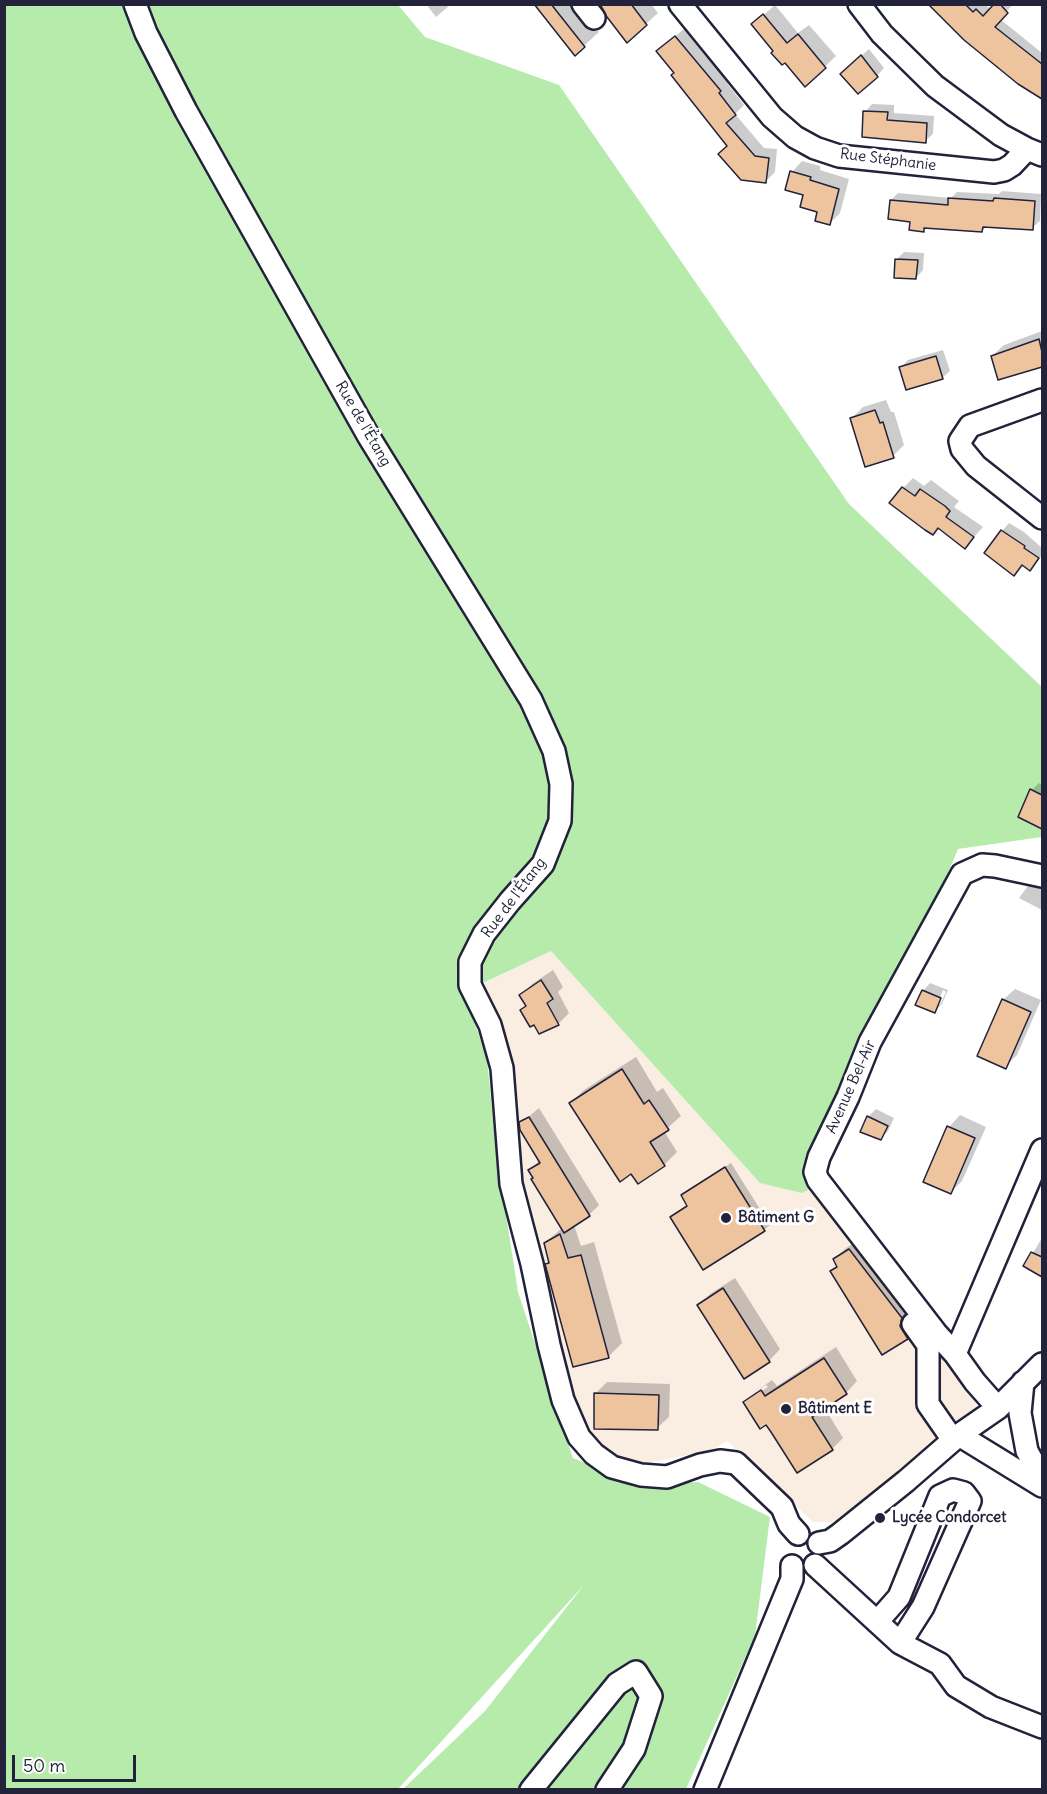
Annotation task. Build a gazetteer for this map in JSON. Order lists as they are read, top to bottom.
{
  "streets": {
    "street": ["Rue Stéphanie", "Rue de l'Étang", "Avenue Bel-Air"]
  },
  "places": ["Bâtiment G", "Bâtiment E", "Lycée Condorcet"],
  "scale_bar": "50 m"
}
